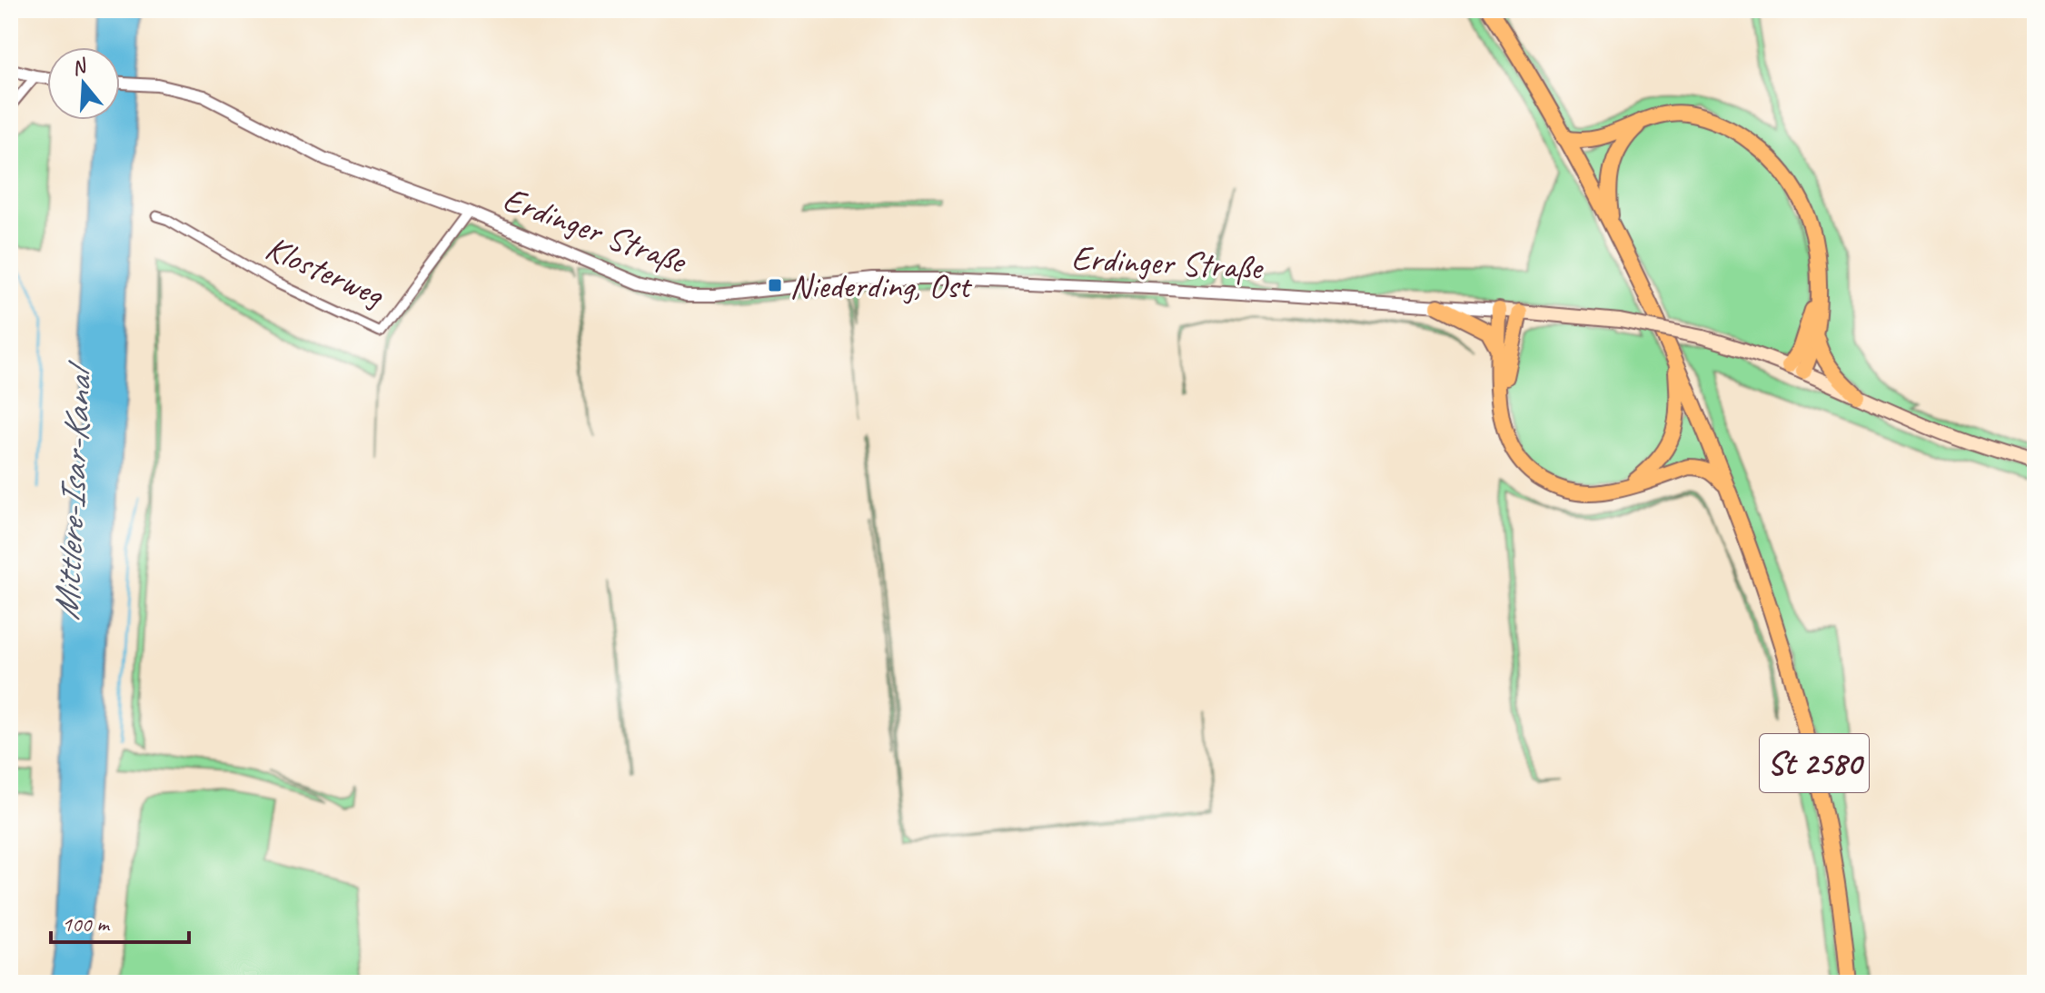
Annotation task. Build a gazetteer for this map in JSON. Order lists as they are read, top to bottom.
{
  "streets": {
    "highway": ["St 2580"],
    "street": ["Erdinger Straße", "Klosterweg"]
  },
  "crossings": [
    ["Erdinger Straße", "Klosterweg"]
  ],
  "water": ["Mittlere-Isar-Kanal"],
  "places": {
    "transit": ["Niederding, Ost"]
  },
  "scale_bar": "100 m",
  "north": "top"
}
